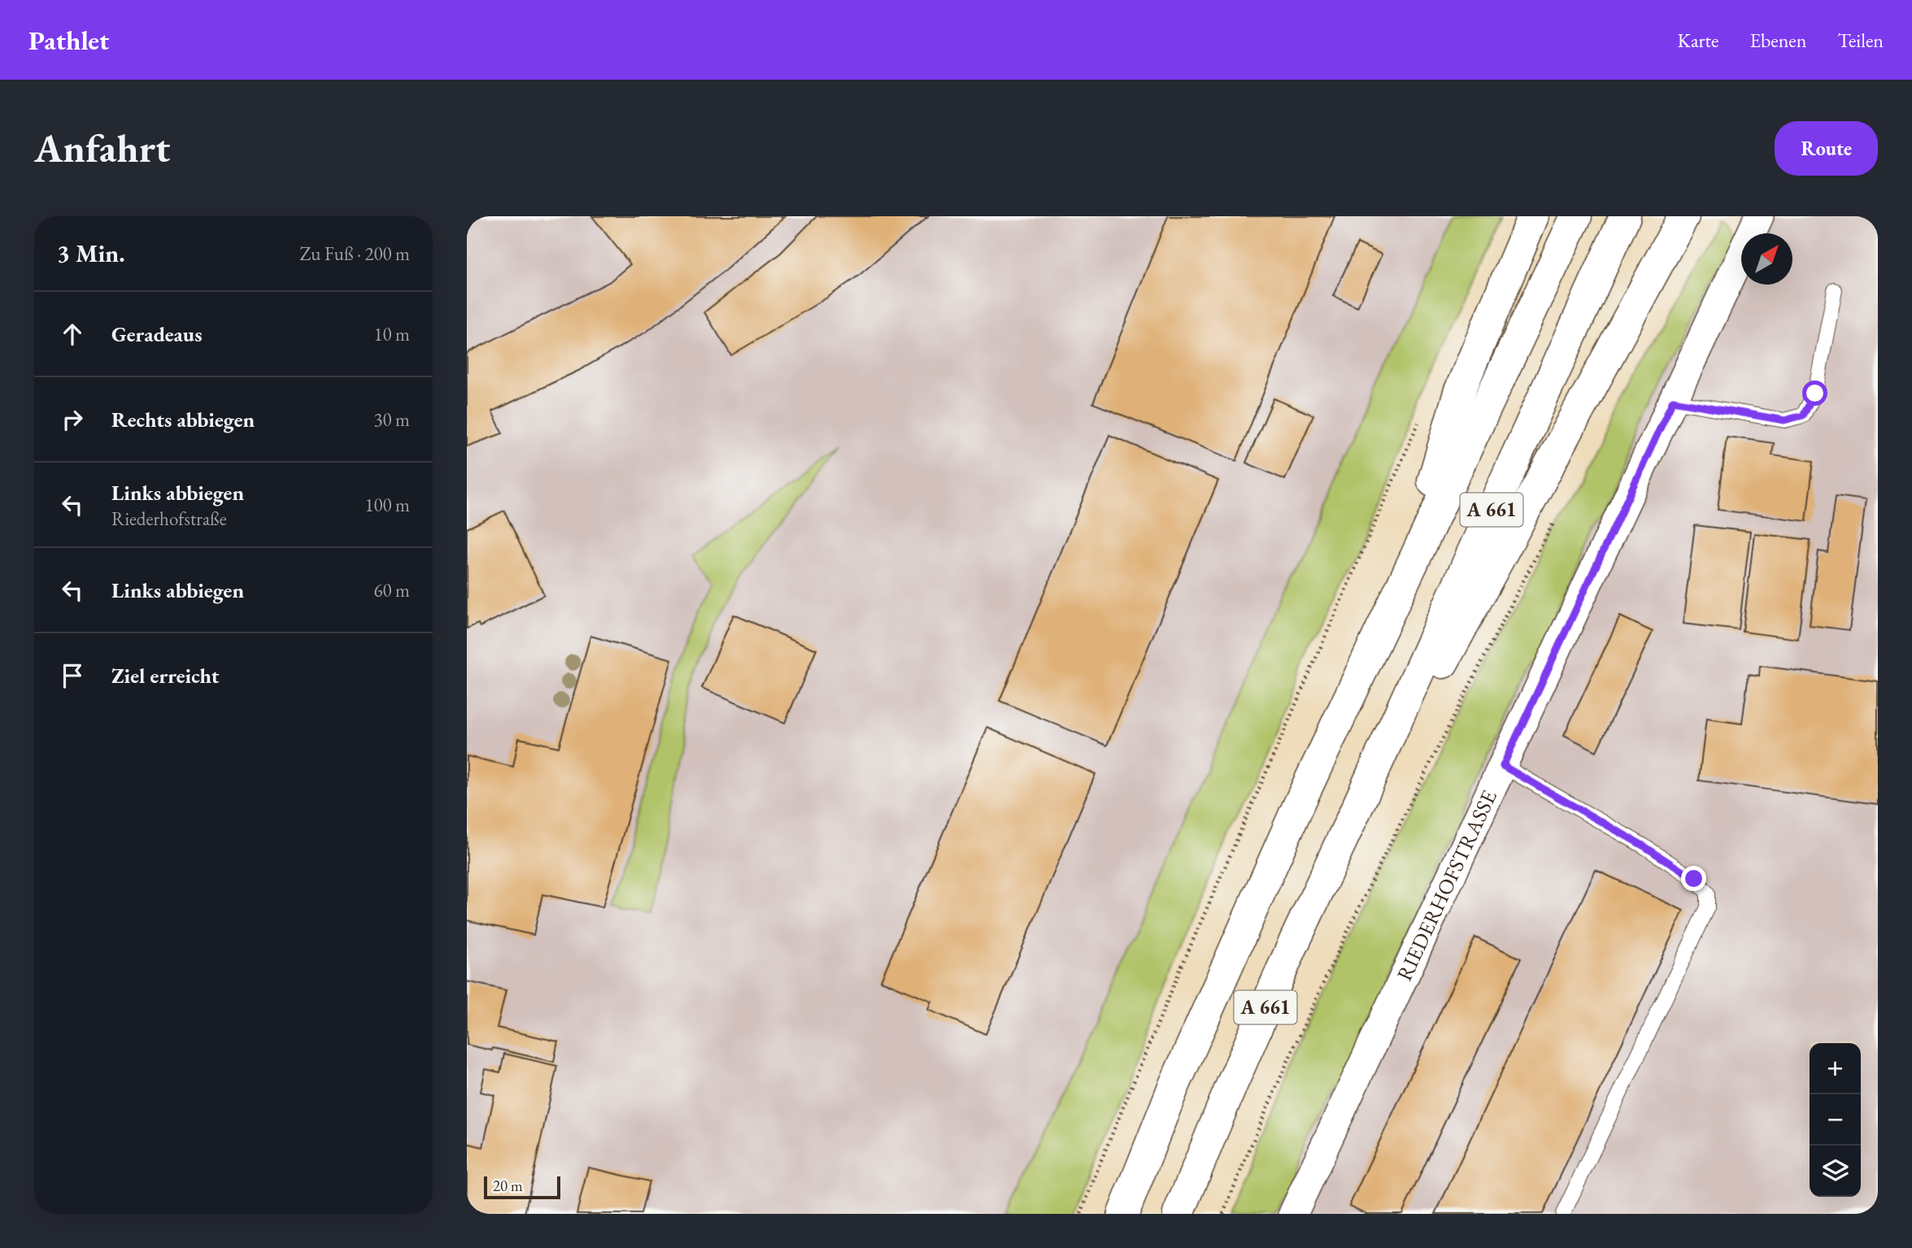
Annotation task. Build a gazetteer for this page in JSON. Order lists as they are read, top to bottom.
{
  "streets": {
    "highway": ["A 661"],
    "street": ["RIEDERHOFSTRASSE"]
  },
  "scale_bar": "20 m",
  "north": "top right",
  "page": {
    "header": "Pathlet",
    "nav": ["Karte", "Ebenen", "Teilen"],
    "buttons": "Route",
    "title": "Anfahrt",
    "heading": ["3 Min.", "Zu Fuß · 200 m"],
    "list": [
      ["Geradeaus", "10 m"],
      ["Rechts abbiegen", "30 m"],
      ["Links abbiegen", "Riederhofstraße", "100 m"],
      ["Links abbiegen", "60 m"],
      "Ziel erreicht"
    ],
    "map_buttons": ["+", "−"],
    "scale": "20 m"
  }
}
